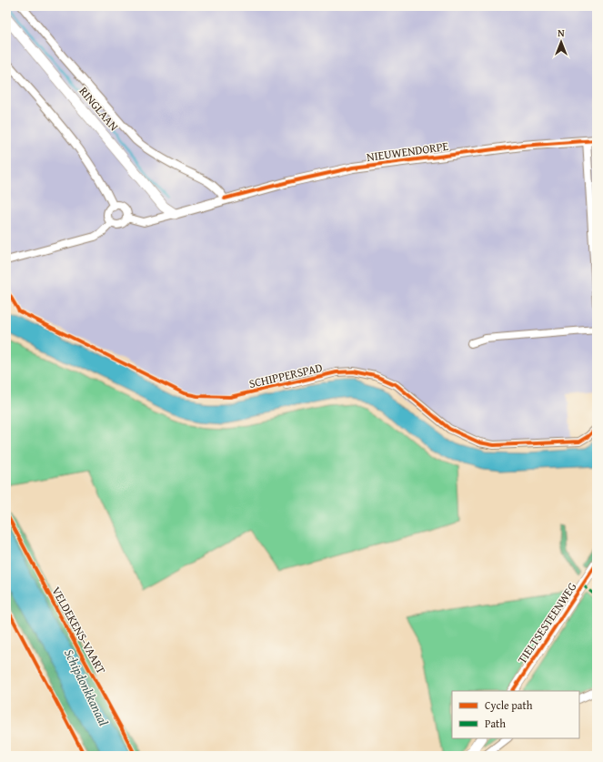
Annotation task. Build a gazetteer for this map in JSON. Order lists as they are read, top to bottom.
{
  "streets": {
    "main road": ["RINGLAAN", "TIELTSESTEENWEG"],
    "street": ["NIEUWENDORPE", "SCHIPPERSPAD"],
    "cycle path": ["VELDEKENS-VAART"]
  },
  "crossings": [
    ["RINGLAAN", "NIEUWENDORPE"]
  ],
  "water": ["Schipdonkkanaal"],
  "legend": ["Cycle path", "Path"],
  "north": "top"
}
